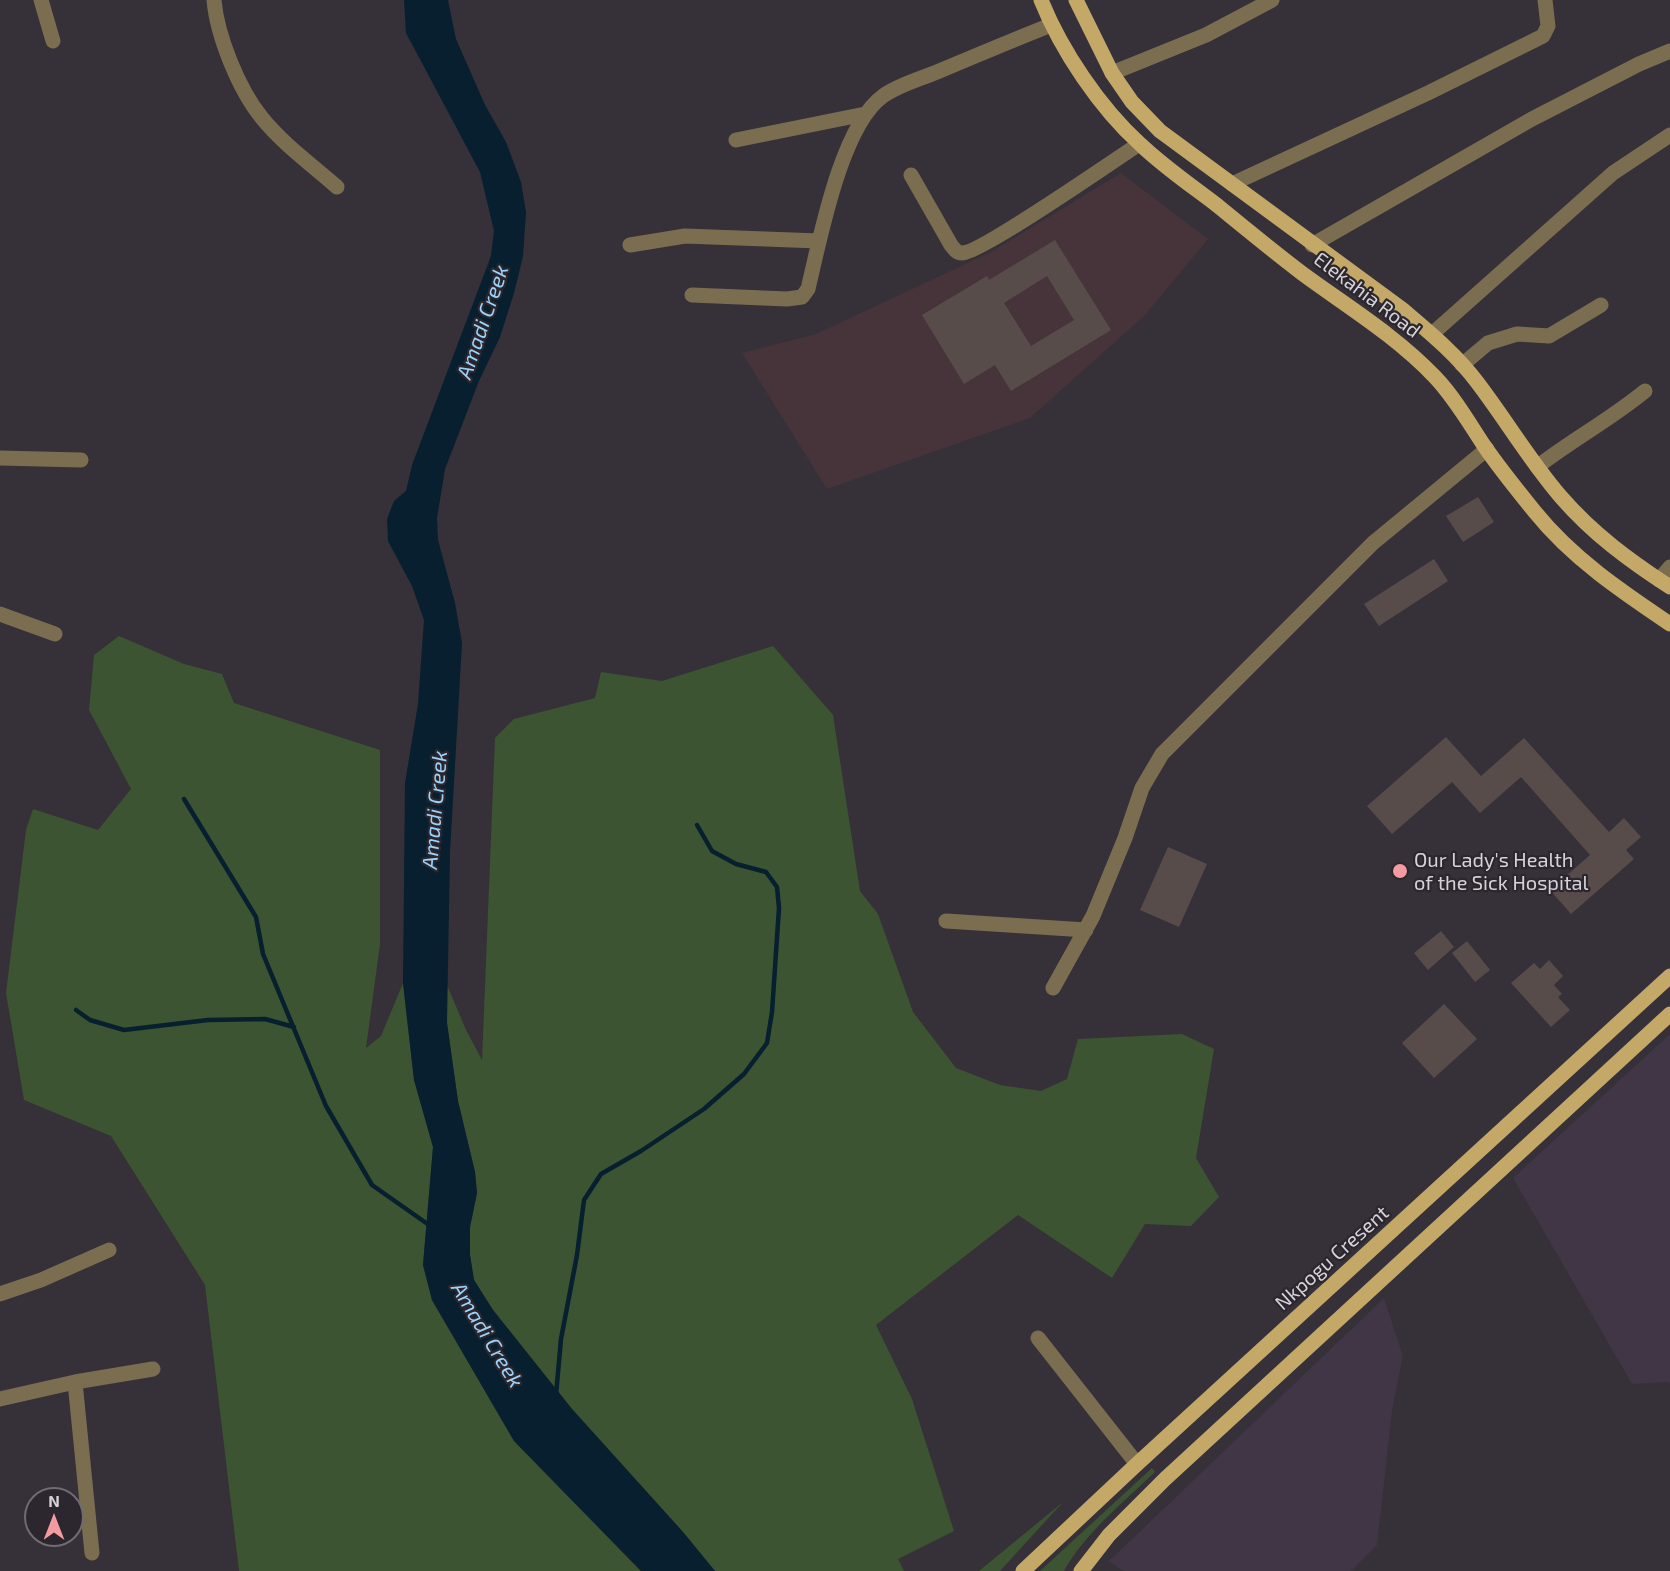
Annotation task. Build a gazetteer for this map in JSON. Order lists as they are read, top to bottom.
{
  "streets": {
    "main road": ["Elekahia Road", "Nkpogu Cresent"]
  },
  "water": ["Amadi Creek"],
  "places": ["Our Lady's Health of the Sick Hospital"],
  "north": "top"
}
